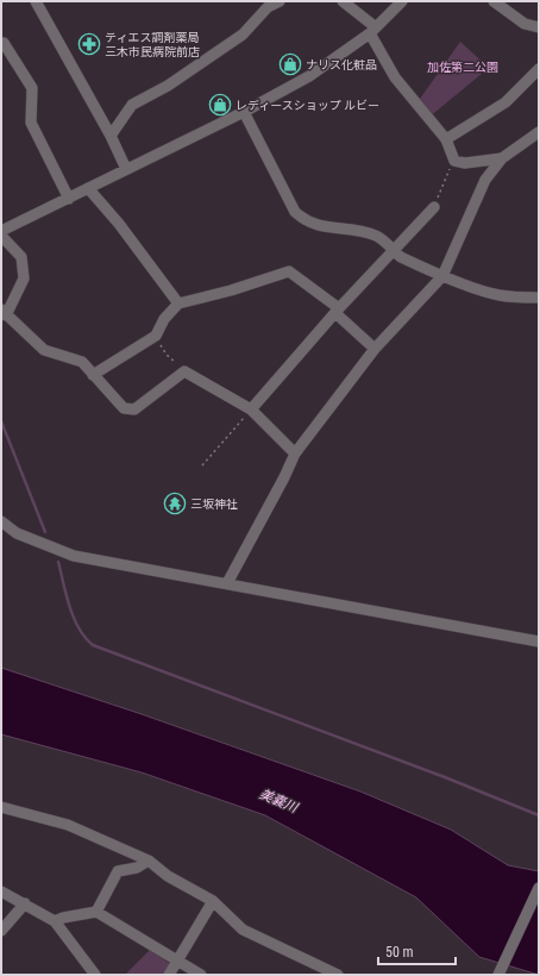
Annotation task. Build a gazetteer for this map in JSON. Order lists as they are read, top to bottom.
{
  "water": ["美嚢川"],
  "parks": ["加佐第二公園"],
  "places": {
    "pharmacy": ["ティエス調剤薬局 三木市民病院前店"],
    "shop": ["ナリス化粧品", "レディースショップ ルビー"],
    "temple": ["三坂神社"]
  },
  "scale_bar": "50 m"
}
